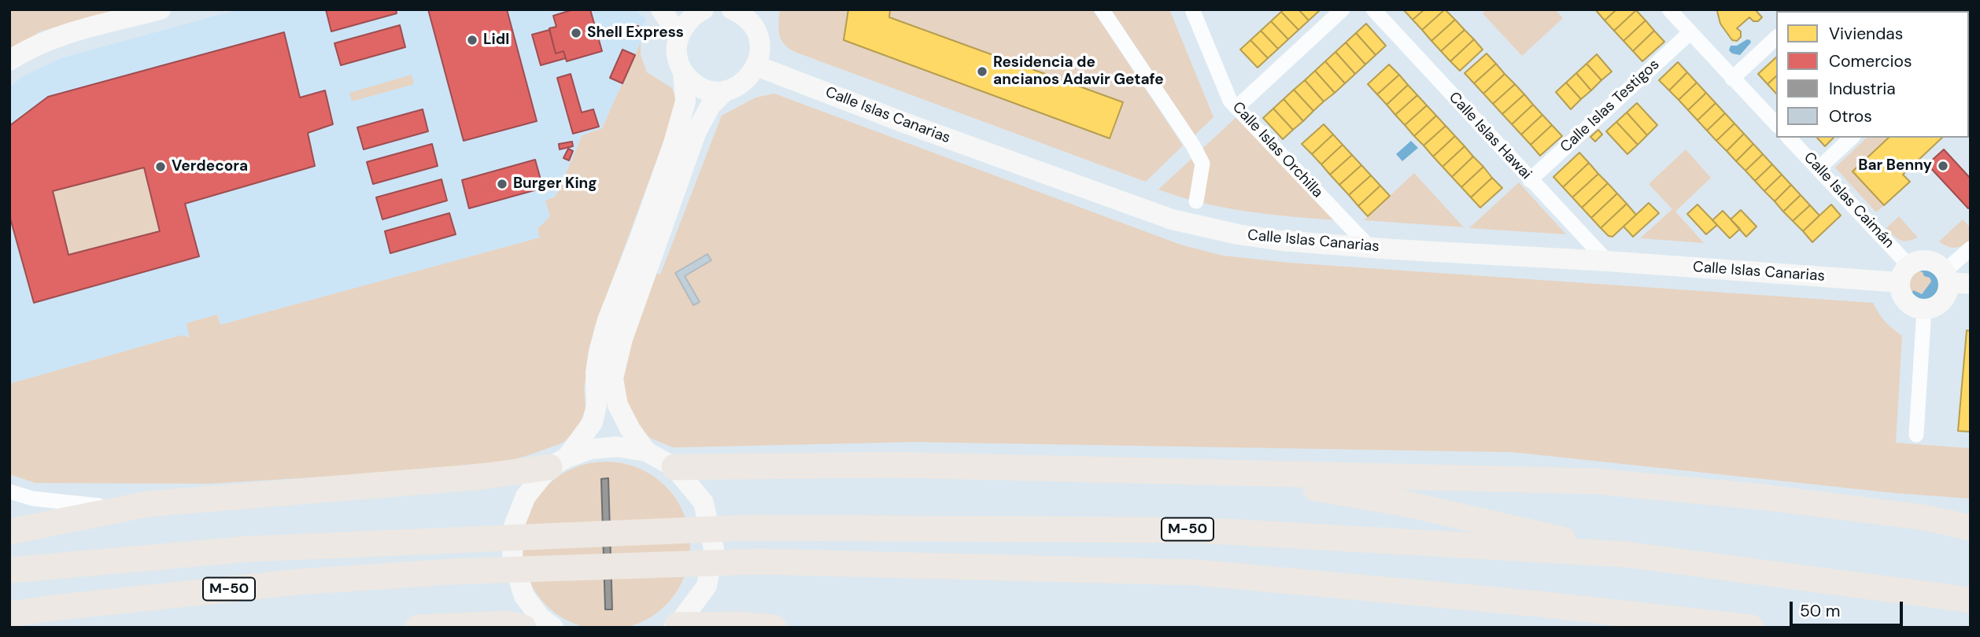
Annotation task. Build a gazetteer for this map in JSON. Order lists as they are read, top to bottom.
{
  "streets": {
    "highway": ["M-50"],
    "street": [
      "Calle Islas Testigos",
      "Calle Islas Canarias",
      "Calle Islas Hawai",
      "Calle Islas Orchilla",
      "Calle Islas Caimán"
    ]
  },
  "crossings": [
    ["Calle Islas Testigos", "Calle Islas Hawai"],
    ["Calle Islas Canarias", "Calle Islas Hawai"],
    ["Calle Islas Canarias", "Calle Islas Orchilla"],
    ["Calle Islas Canarias", "Calle Islas Caimán"]
  ],
  "places": [
    "Shell Express",
    "Lidl",
    "Residencia de ancianos Adavir Getafe",
    "Bar Benny",
    "Verdecora",
    "Burger King"
  ],
  "legend": [
    "Viviendas",
    "Comercios",
    "Industria",
    "Otros"
  ],
  "scale_bar": "50 m"
}
